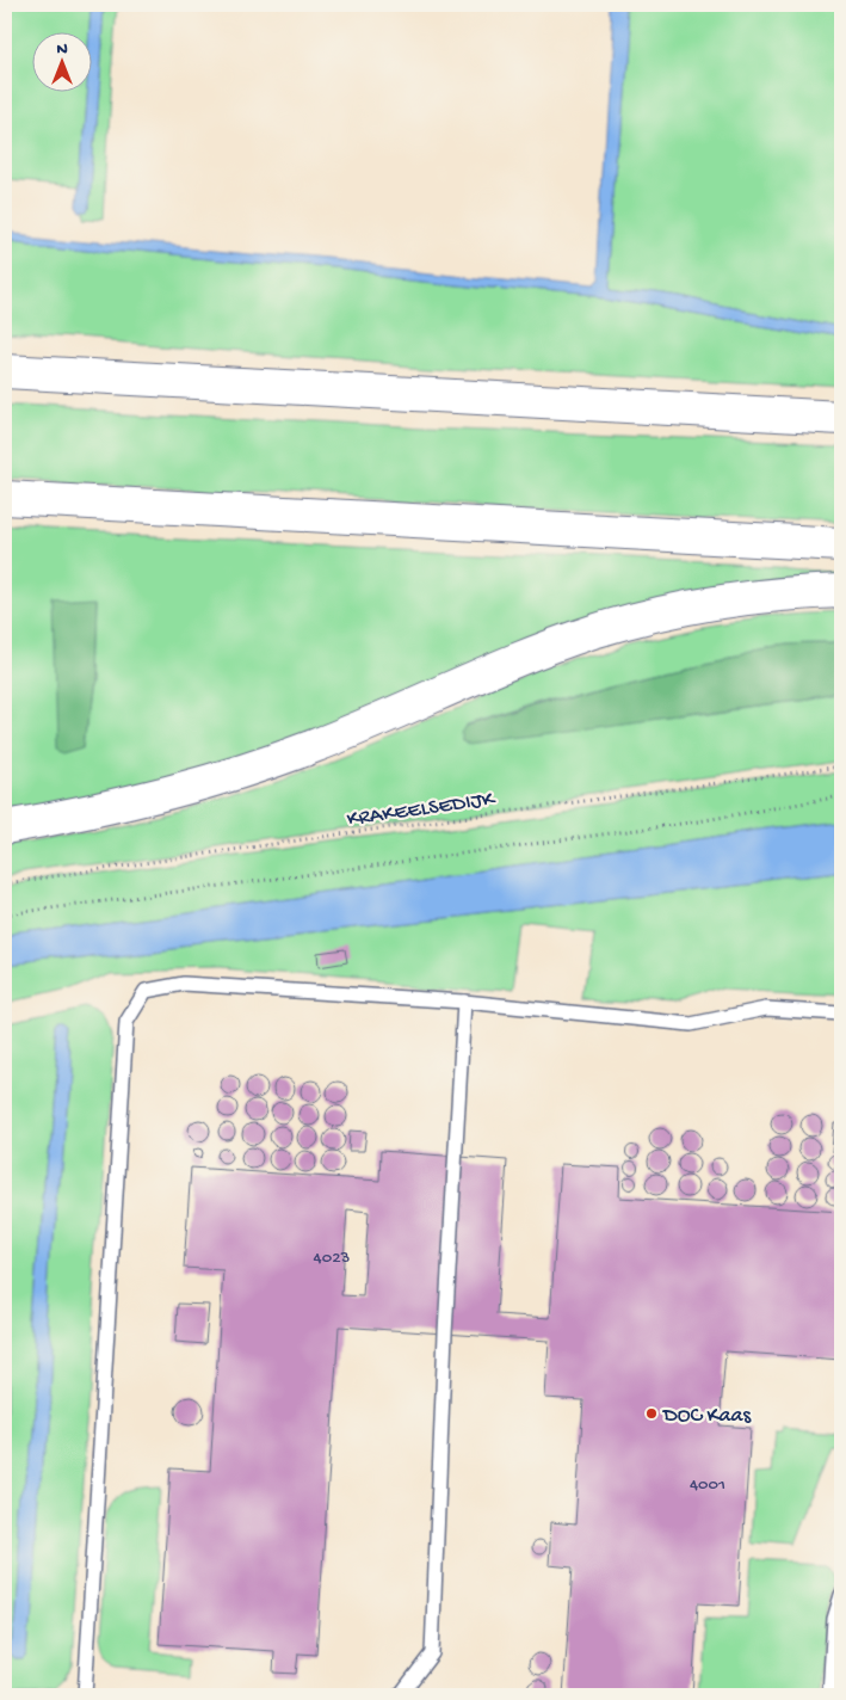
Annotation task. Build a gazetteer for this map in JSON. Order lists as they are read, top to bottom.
{
  "streets": {
    "path": ["KRAKEELSEDIJK"]
  },
  "places": ["DOC Kaas"],
  "house_numbers": ["4023", "4001"],
  "north": "top"
}
